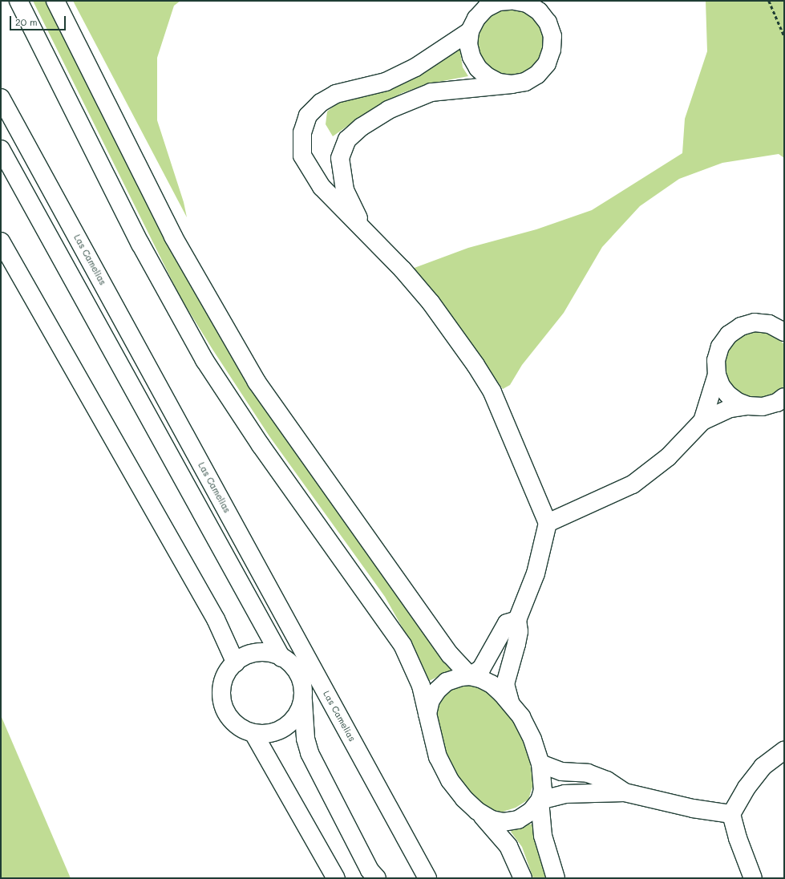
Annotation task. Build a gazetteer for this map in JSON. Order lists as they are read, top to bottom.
{
  "streets": {
    "street": ["Las Camelias"]
  },
  "scale_bar": "20 m"
}
